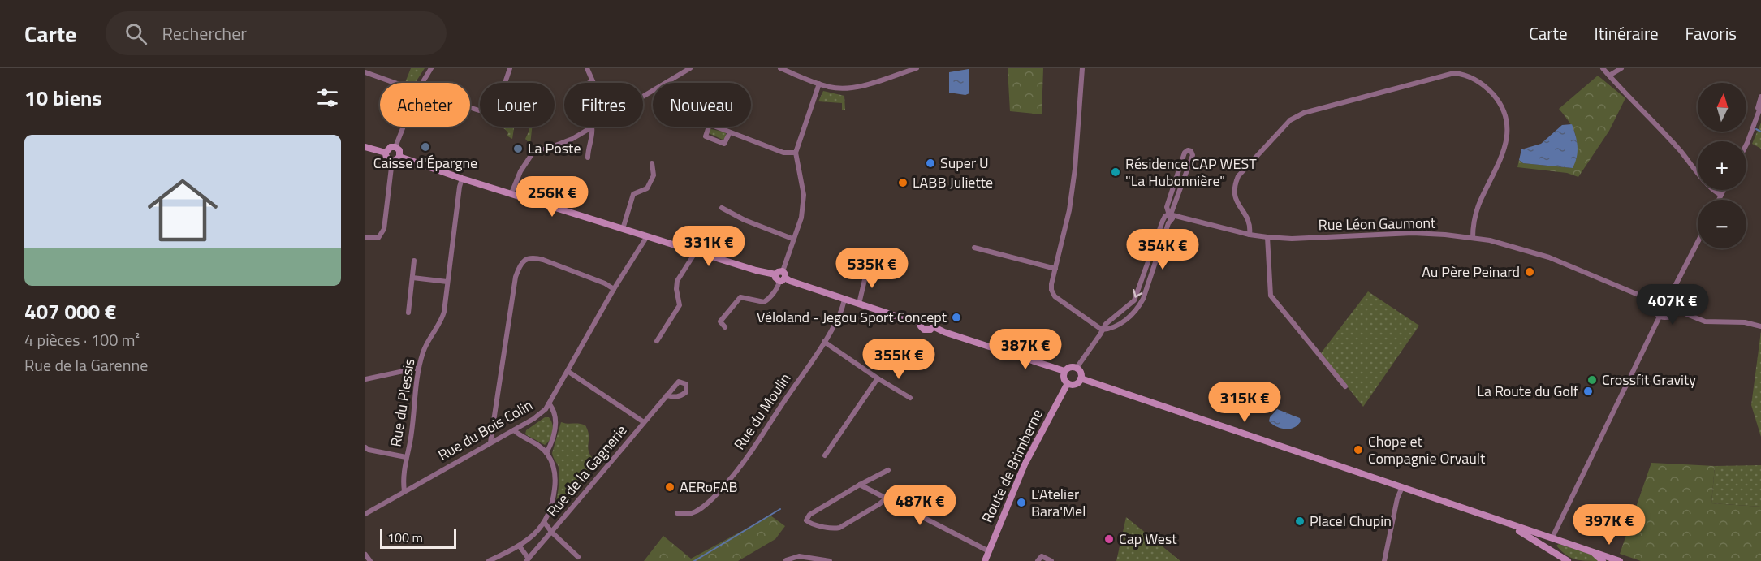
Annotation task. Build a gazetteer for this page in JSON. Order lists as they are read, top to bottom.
{
  "streets": {
    "main road": ["Route de Brimberne"],
    "street": [
      "Rue Léon Gaumont",
      "Rue du Plessis",
      "Rue du Moulin",
      "Rue du Bois Colin",
      "Rue de la Gagnerie"
    ]
  },
  "crossings": [
    ["Rue du Plessis", "Rue du Bois Colin"]
  ],
  "places": [
    "Caisse d'Épargne",
    "La Poste",
    "Super U",
    "Résidence CAP WEST \"La Hubonnière\"",
    "LABB Juliette",
    "Au Père Peinard",
    "Véloland - Jegou Sport Concept",
    "Crossfit Gravity",
    "La Route du Golf",
    "Chope et Compagnie Orvault",
    "AERoFAB",
    "L'Atelier Bara'Mel",
    "Placel Chupin",
    "Cap West"
  ],
  "scale_bar": "100 m",
  "north": "top",
  "page": {
    "header": "Carte",
    "search": "Rechercher",
    "nav": ["Carte", "Itinéraire", "Favoris"],
    "heading": "10 biens",
    "map_buttons": ["+", "−"],
    "chip": [
      "Acheter",
      "Louer",
      "Filtres",
      "Nouveau"
    ],
    "list": [
      {
        "name": "407 000 €",
        "note": "4 pièces · 100 m² · Rue de la Garenne"
      }
    ],
    "price": [
      "256K €",
      "331K €",
      "354K €",
      "535K €",
      "407K €",
      "387K €",
      "355K €",
      "315K €",
      "487K €",
      "397K €"
    ],
    "scale": "100 m"
  }
}
